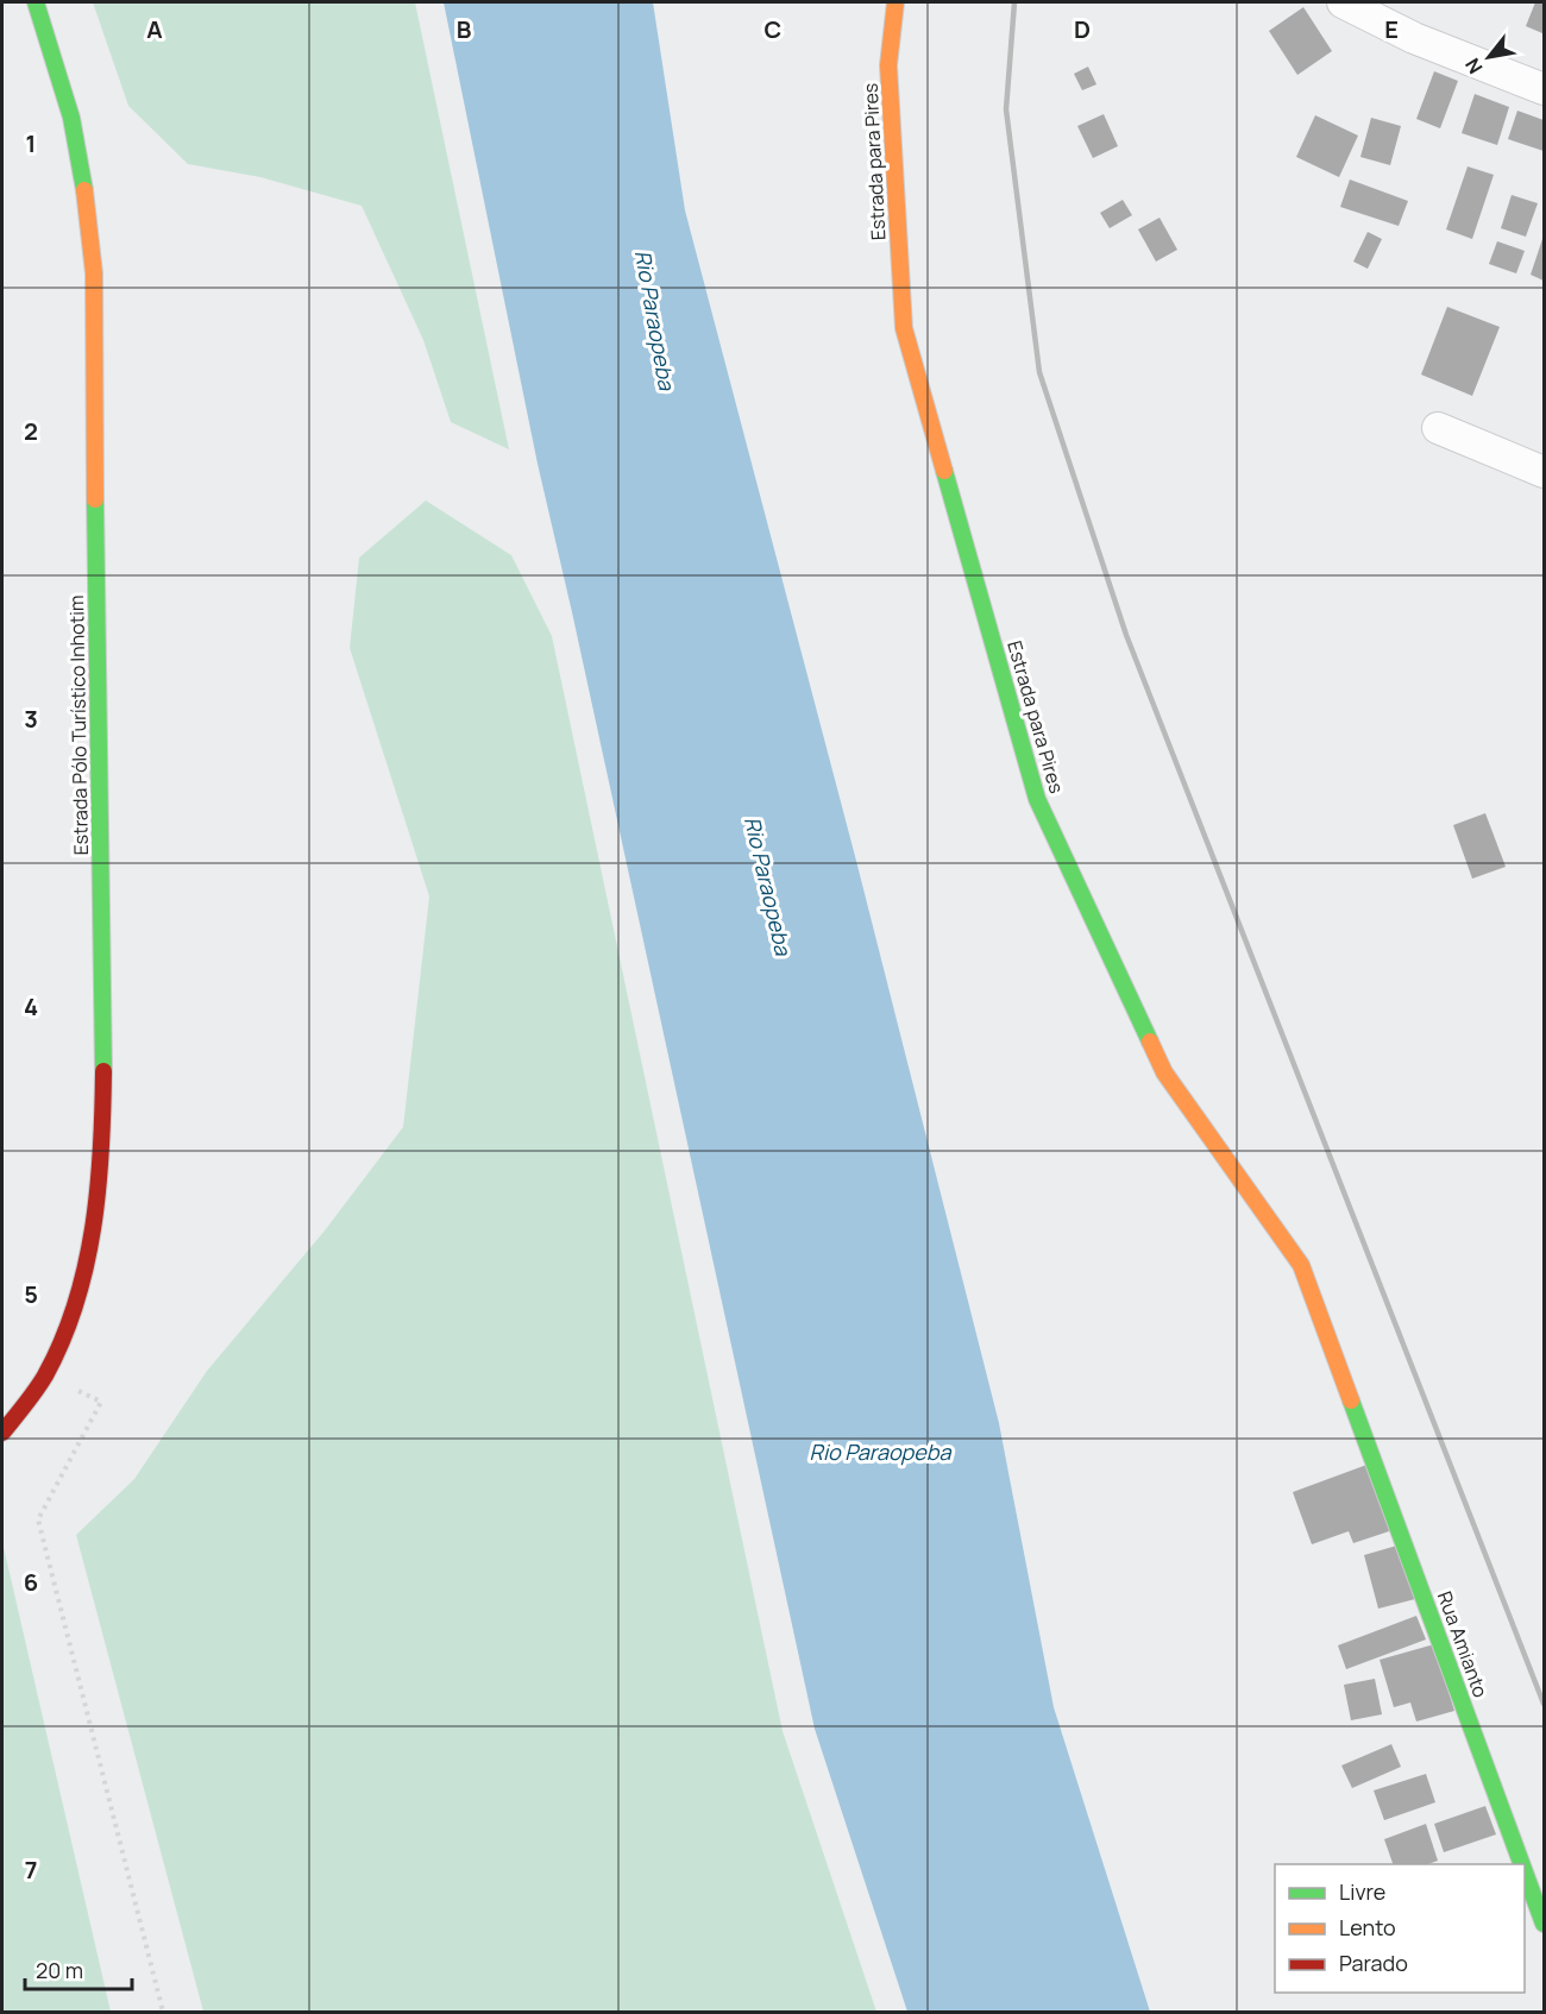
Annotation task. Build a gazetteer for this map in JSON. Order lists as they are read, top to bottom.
{
  "streets": {
    "street": ["Estrada para Pires", "Estrada Pólo Turístico Inhotim", "Rua Amianto"]
  },
  "crossings": [
    ["Estrada para Pires", "Rua Amianto"]
  ],
  "water": ["Rio Paraopeba"],
  "legend": ["Livre", "Lento", "Parado"],
  "scale_bar": "20 m",
  "north": "bottom left",
  "grid": {
    "columns": [
      "A",
      "B",
      "C",
      "D",
      "E"
    ],
    "rows": [
      "1",
      "2",
      "3",
      "4",
      "5",
      "6",
      "7"
    ]
  }
}
